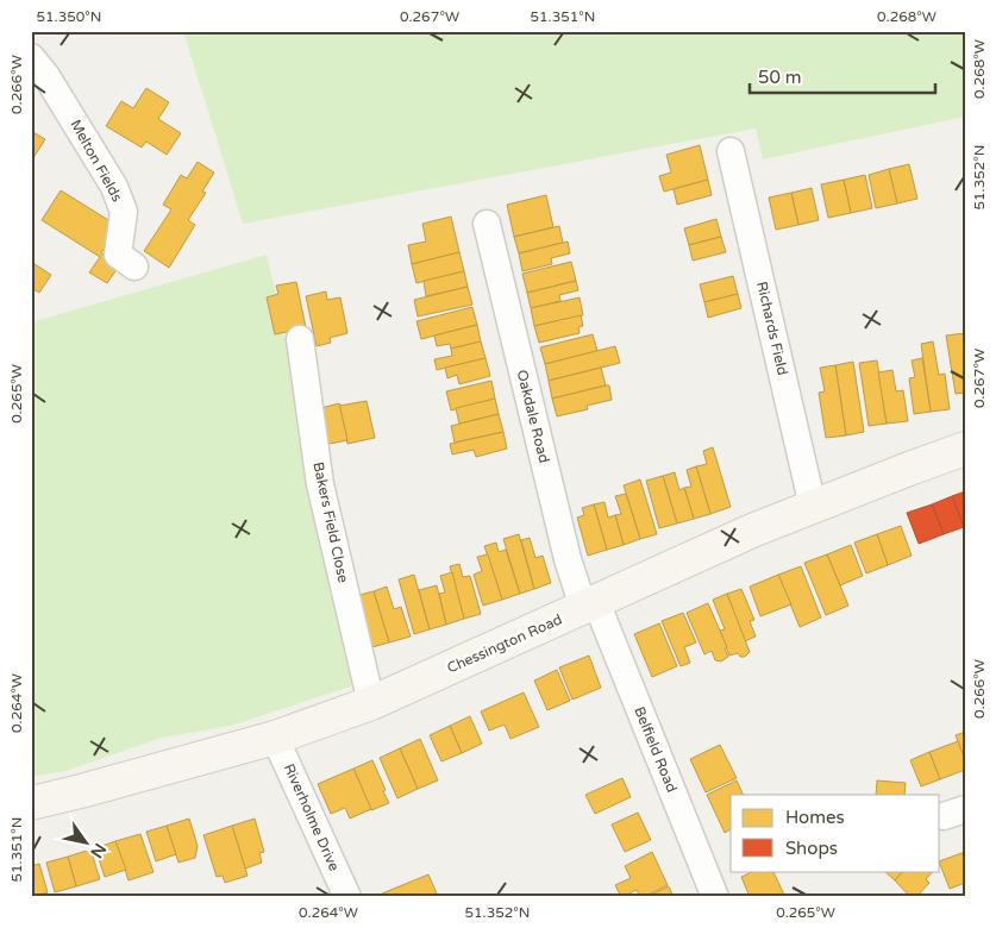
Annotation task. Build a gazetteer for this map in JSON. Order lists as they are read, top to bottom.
{
  "streets": {
    "main road": ["Chessington Road"],
    "street": [
      "Melton Fields",
      "Richards Field",
      "Oakdale Road",
      "Bakers Field Close",
      "Belfield Road",
      "Riverholme Drive"
    ]
  },
  "crossings": [
    ["Richards Field", "Chessington Road"],
    ["Oakdale Road", "Chessington Road"],
    ["Oakdale Road", "Belfield Road"],
    ["Bakers Field Close", "Chessington Road"],
    ["Chessington Road", "Belfield Road"],
    ["Chessington Road", "Riverholme Drive"]
  ],
  "legend": ["Homes", "Shops"],
  "scale_bar": "50 m",
  "north": "bottom right",
  "coordinates": [
    "51.350°N",
    "0.267°W",
    "51.351°N",
    "0.268°W",
    "0.266°W",
    "51.352°N",
    "0.265°W",
    "0.264°W"
  ]
}
